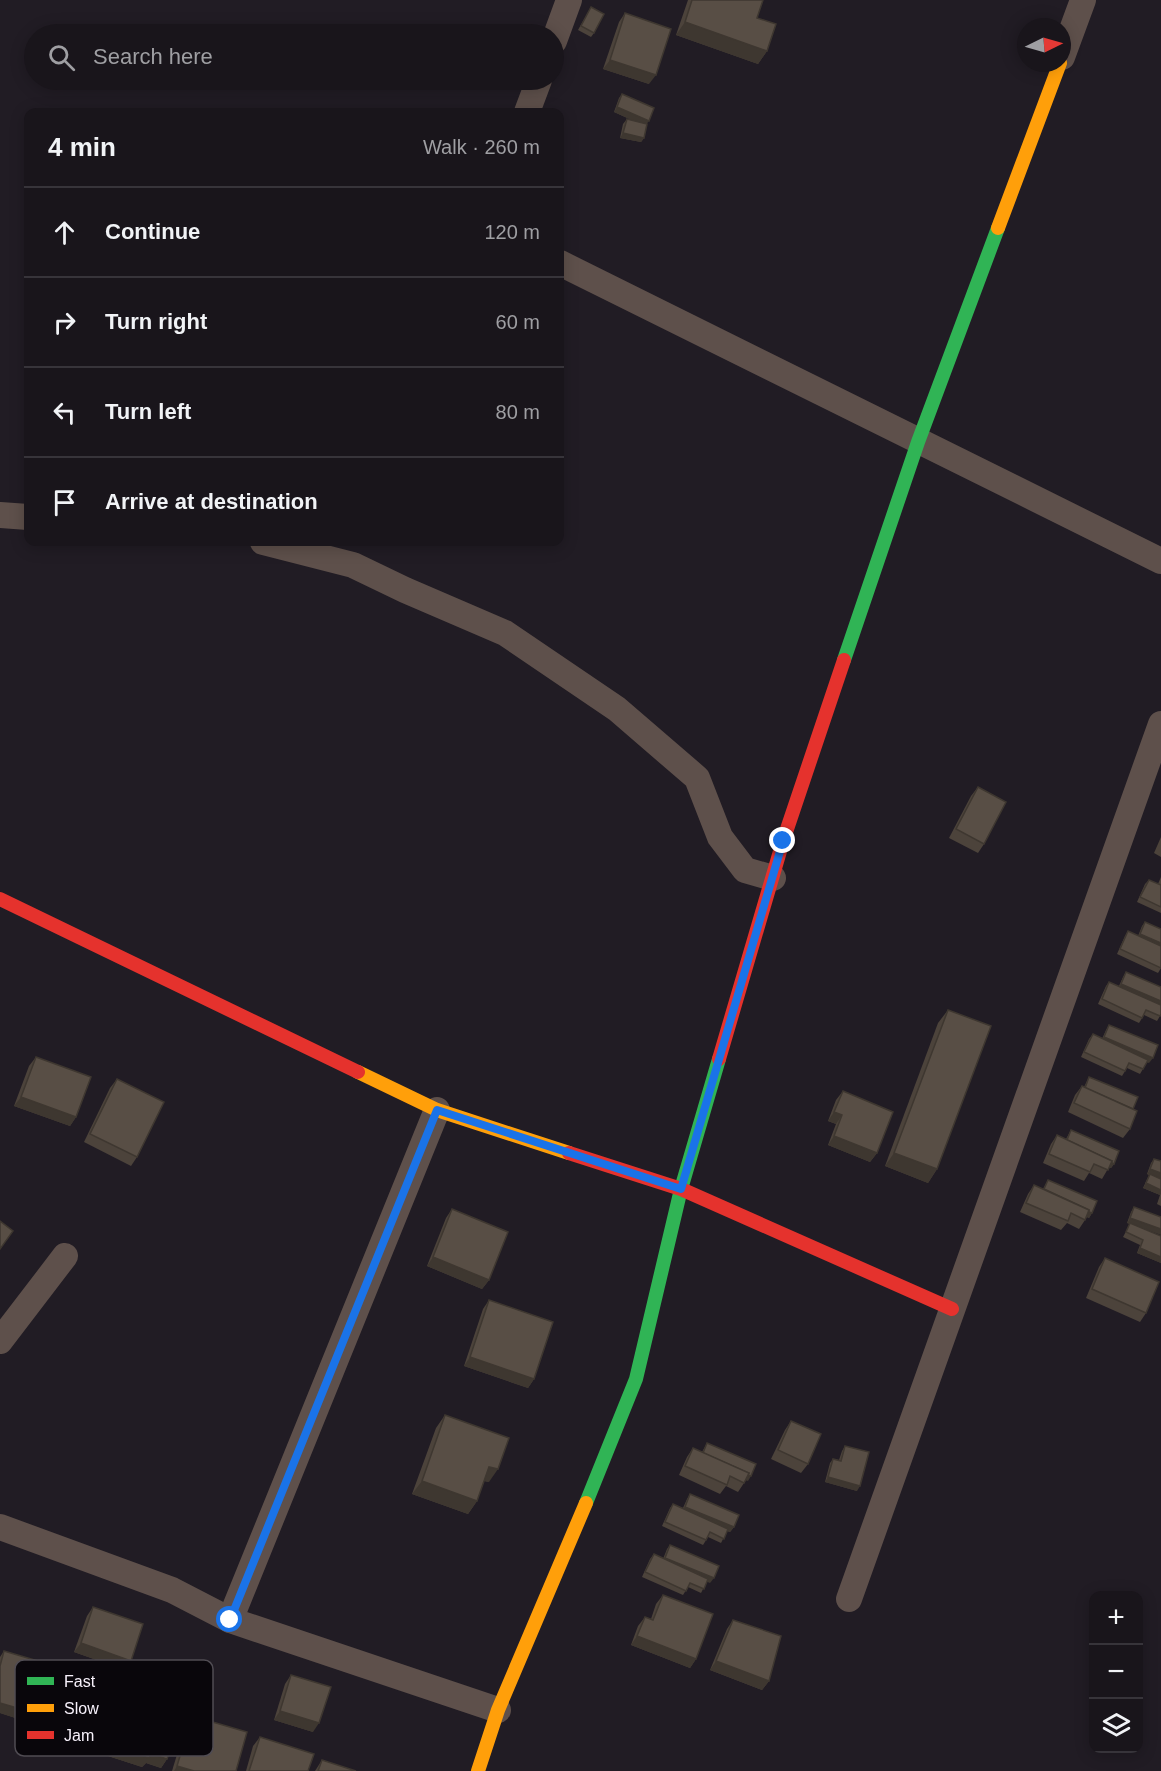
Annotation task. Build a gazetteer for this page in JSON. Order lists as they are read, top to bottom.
{
  "legend": ["Fast", "Slow", "Jam"],
  "north": "right",
  "page": {
    "search": "Search here",
    "heading": ["4 min", "Walk · 260 m"],
    "list": [
      ["Continue", "120 m"],
      ["Turn right", "60 m"],
      ["Turn left", "80 m"],
      "Arrive at destination"
    ],
    "map_buttons": ["+", "−"]
  }
}
